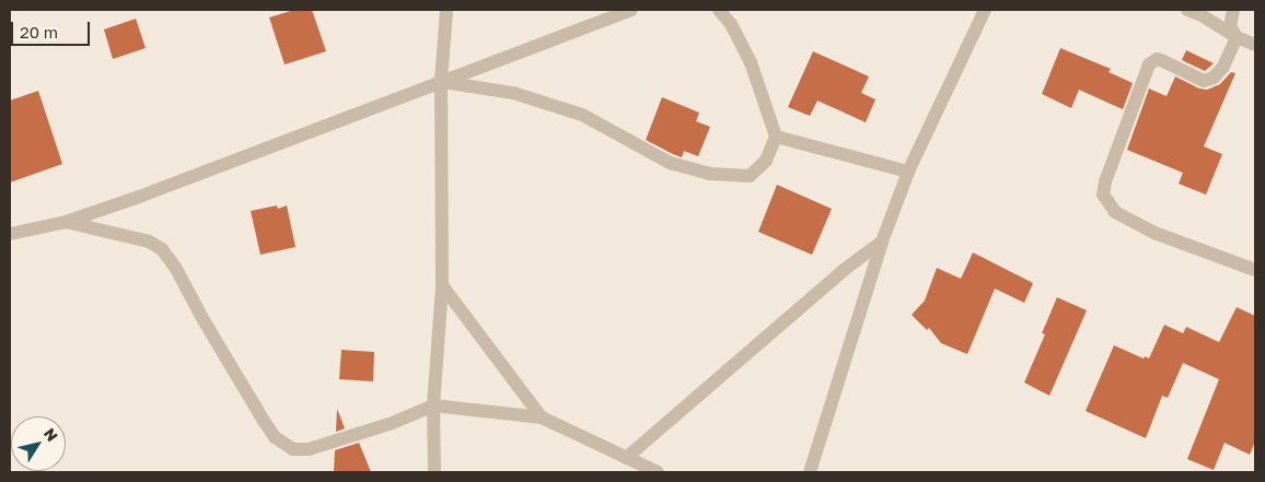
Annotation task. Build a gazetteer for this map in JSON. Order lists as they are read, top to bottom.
{
  "scale_bar": "20 m",
  "north": "top right"
}
